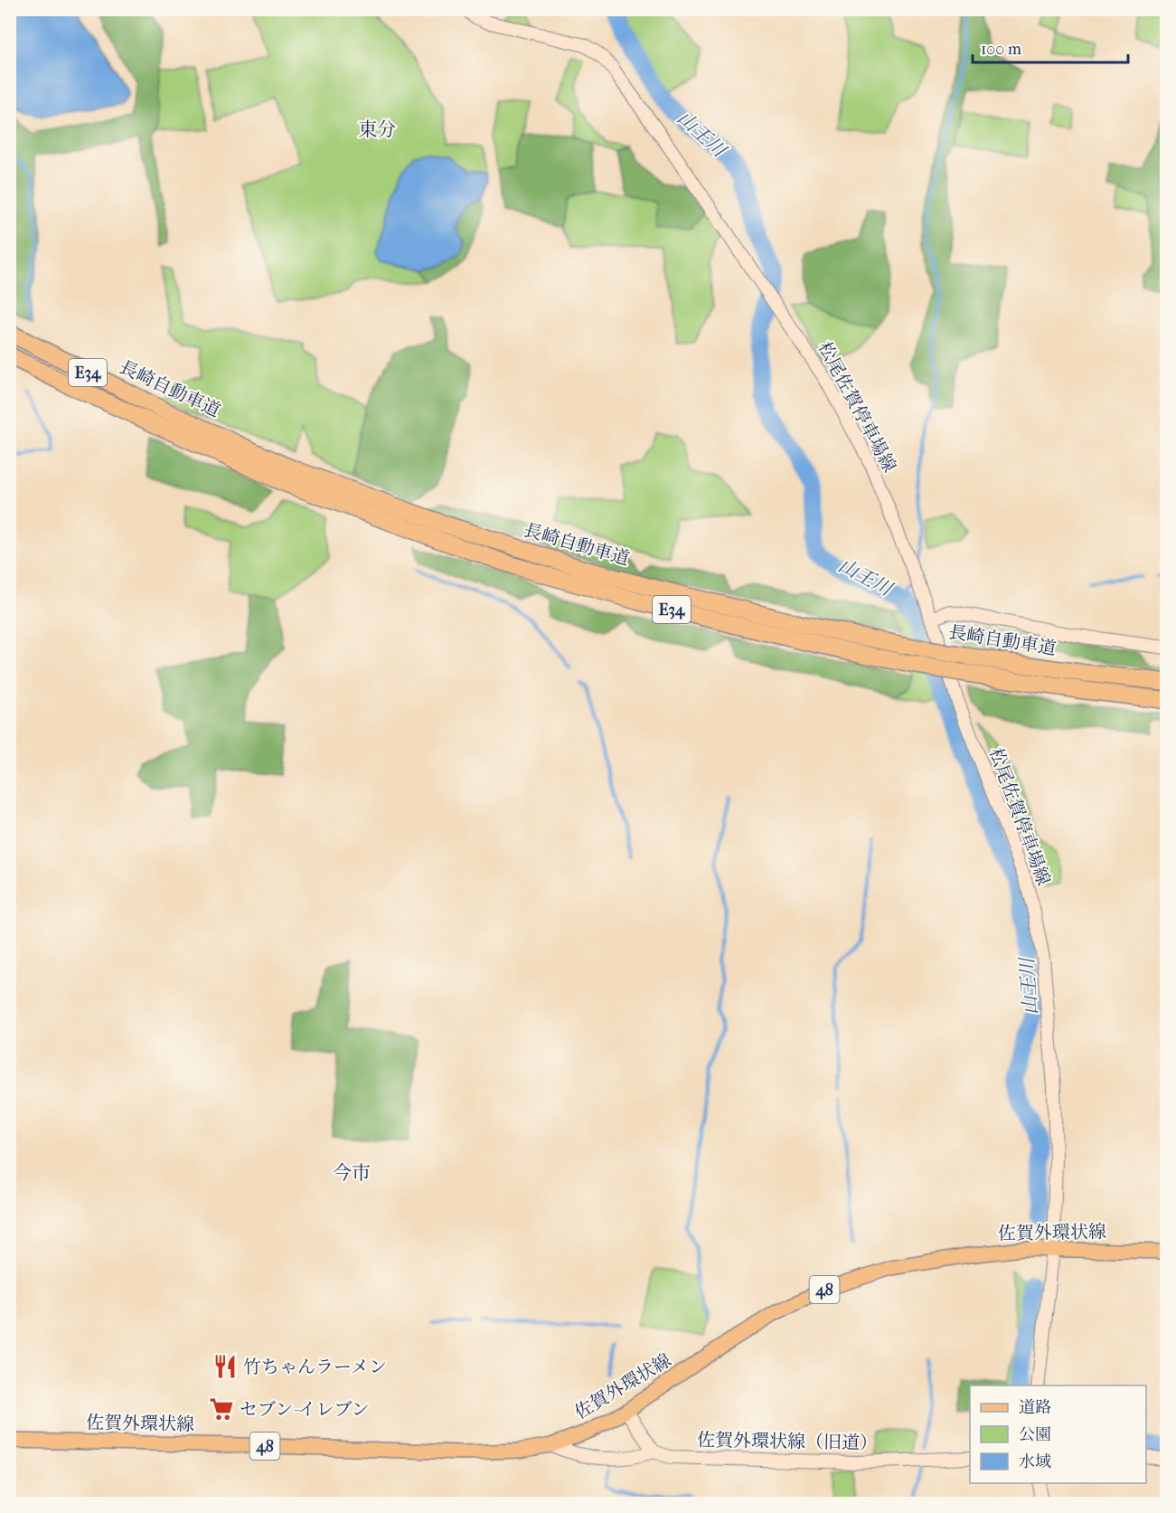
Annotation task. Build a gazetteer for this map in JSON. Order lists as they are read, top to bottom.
{
  "streets": {
    "highway": ["E34", "長崎自動車道"],
    "main road": [
      "松尾佐賀停車場線",
      "佐賀外環状線",
      "48",
      "佐賀外環状線（旧道）"
    ]
  },
  "crossings": [
    ["松尾佐賀停車場線", "佐賀外環状線"]
  ],
  "districts": ["東分", "今市"],
  "water": ["山王川"],
  "places": {
    "restaurant": ["竹ちゃんラーメン"],
    "supermarket": ["セブン-イレブン"]
  },
  "legend": ["道路", "公園", "水域"],
  "scale_bar": "100 m"
}
